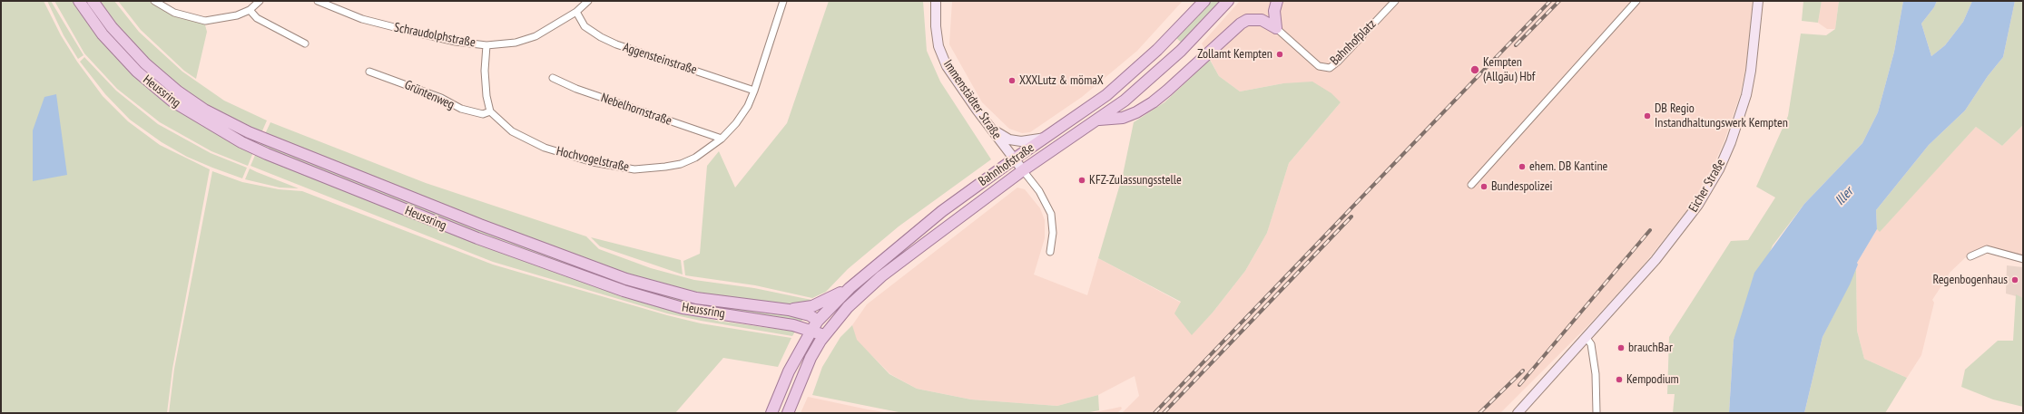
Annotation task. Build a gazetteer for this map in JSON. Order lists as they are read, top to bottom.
{
  "streets": {
    "main road": ["Heussring", "Bahnhofstraße"],
    "street": [
      "Schraudolphstraße",
      "Bahnhofplatz",
      "Aggensteinstraße",
      "Grüntenweg",
      "Immenstädter Straße",
      "Nebelhornstraße",
      "Hochvogelstraße",
      "Eicher Straße"
    ]
  },
  "crossings": [
    ["Schraudolphstraße", "Aggensteinstraße"],
    ["Aggensteinstraße", "Hochvogelstraße"],
    ["Heussring", "Bahnhofstraße"],
    ["Grüntenweg", "Hochvogelstraße"],
    ["Immenstädter Straße", "Bahnhofstraße"],
    ["Nebelhornstraße", "Hochvogelstraße"]
  ],
  "water": ["Iller"],
  "places": [
    "Zollamt Kempten",
    "Kempten (Allgäu) Hbf",
    "XXXLutz & mömaX",
    "DB Regio Instandhaltungswerk Kempten",
    "ehem. DB Kantine",
    "KFZ-Zulassungsstelle",
    "Bundespolizei",
    "Regenbogenhaus",
    "brauchBar",
    "Kempodium"
  ]
}
